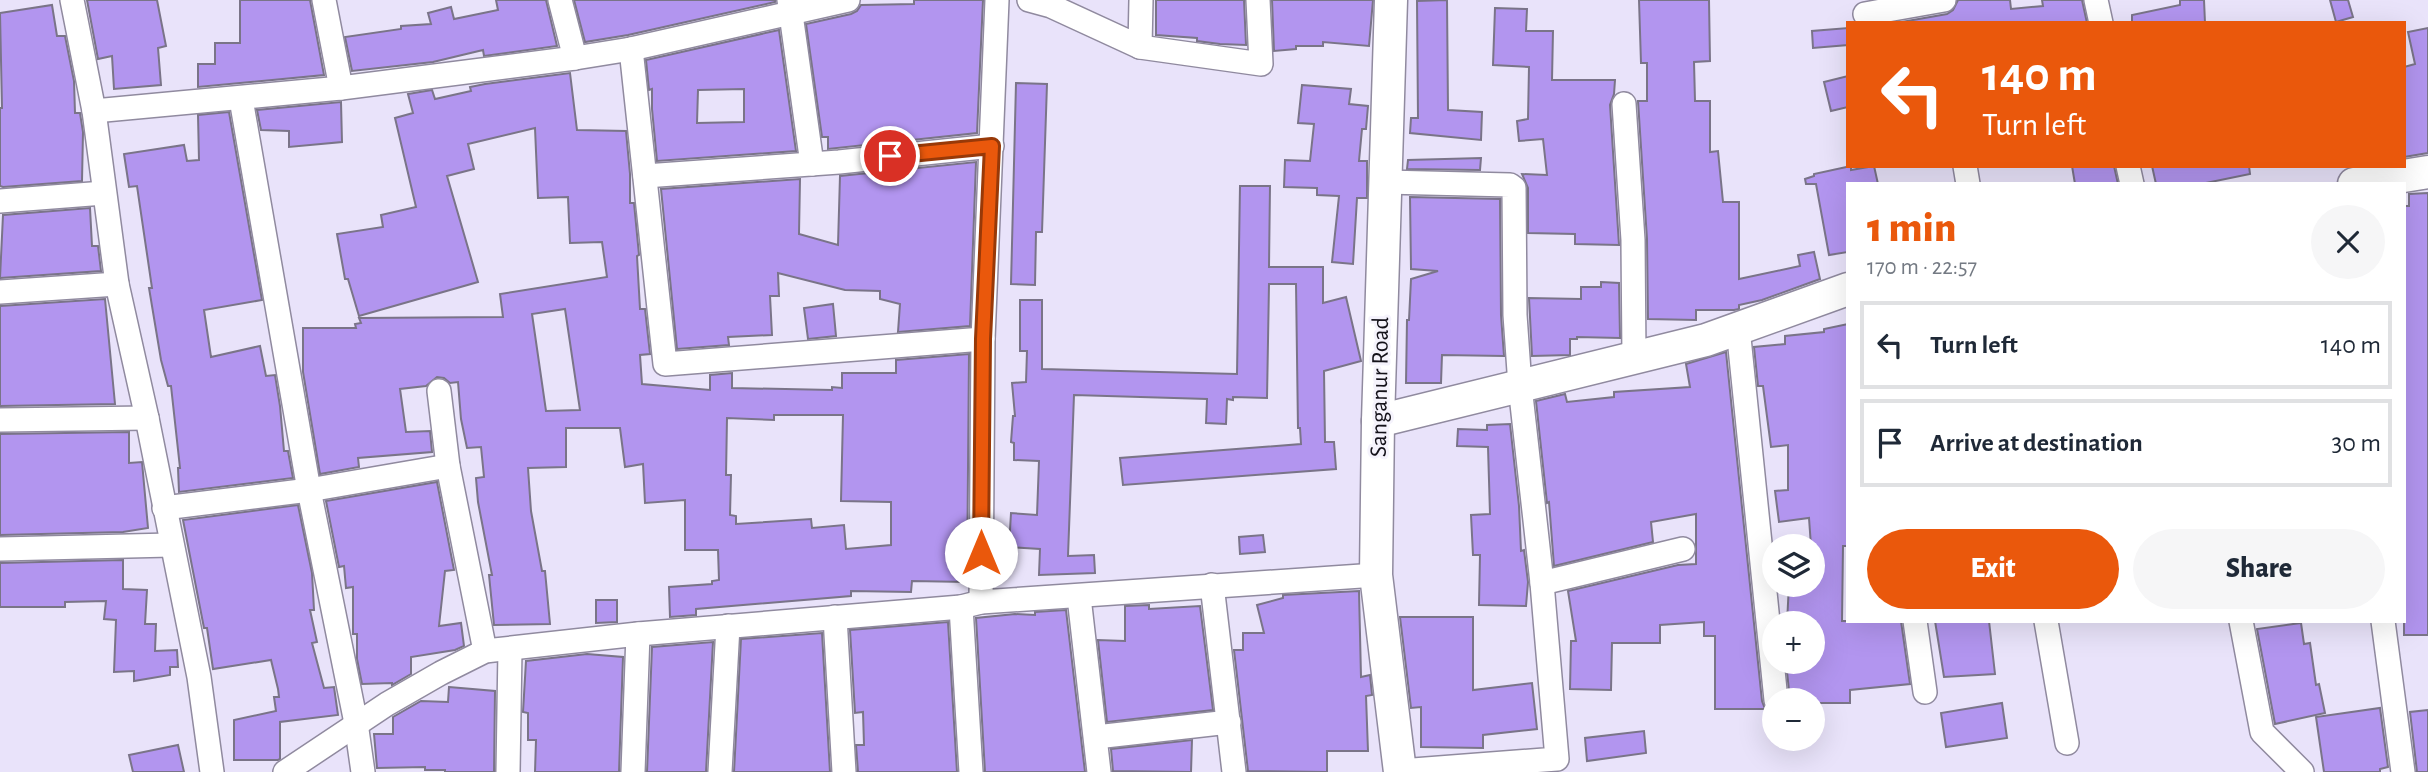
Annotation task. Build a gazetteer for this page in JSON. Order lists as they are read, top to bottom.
{
  "streets": {
    "main road": ["Sanganur Road"]
  },
  "page": {
    "turn": ["140 m", "Turn left"],
    "heading": ["1 min", "170 m · 22:57"],
    "list": [
      {
        "name": "Turn left",
        "value": "140 m"
      },
      {
        "name": "Arrive at destination",
        "value": "30 m"
      }
    ],
    "buttons": ["Exit", "Share"],
    "map_buttons": ["+", "−"]
  }
}
